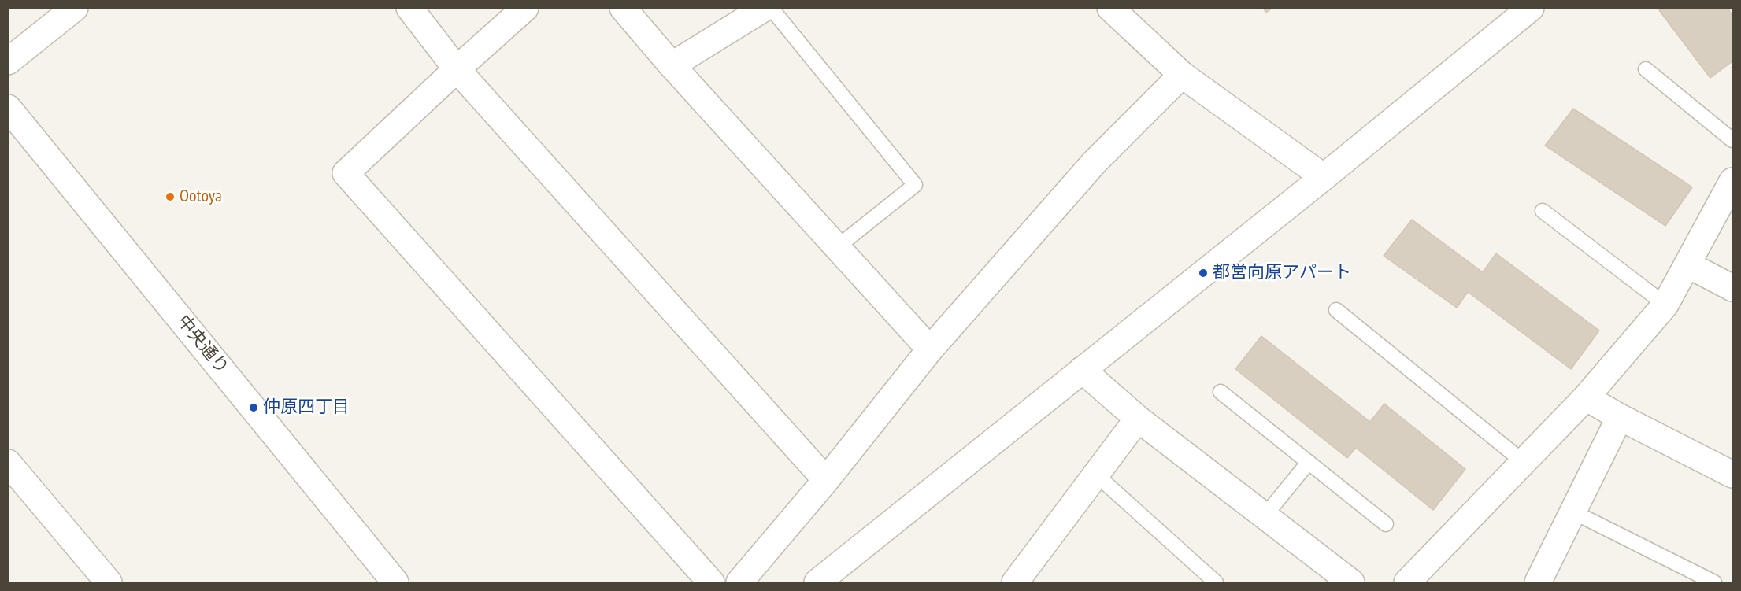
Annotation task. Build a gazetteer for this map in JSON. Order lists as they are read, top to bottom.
{
  "streets": {
    "street": ["中央通り"]
  },
  "places": ["Ootoya", "都営向原アパート", "仲原四丁目"]
}
